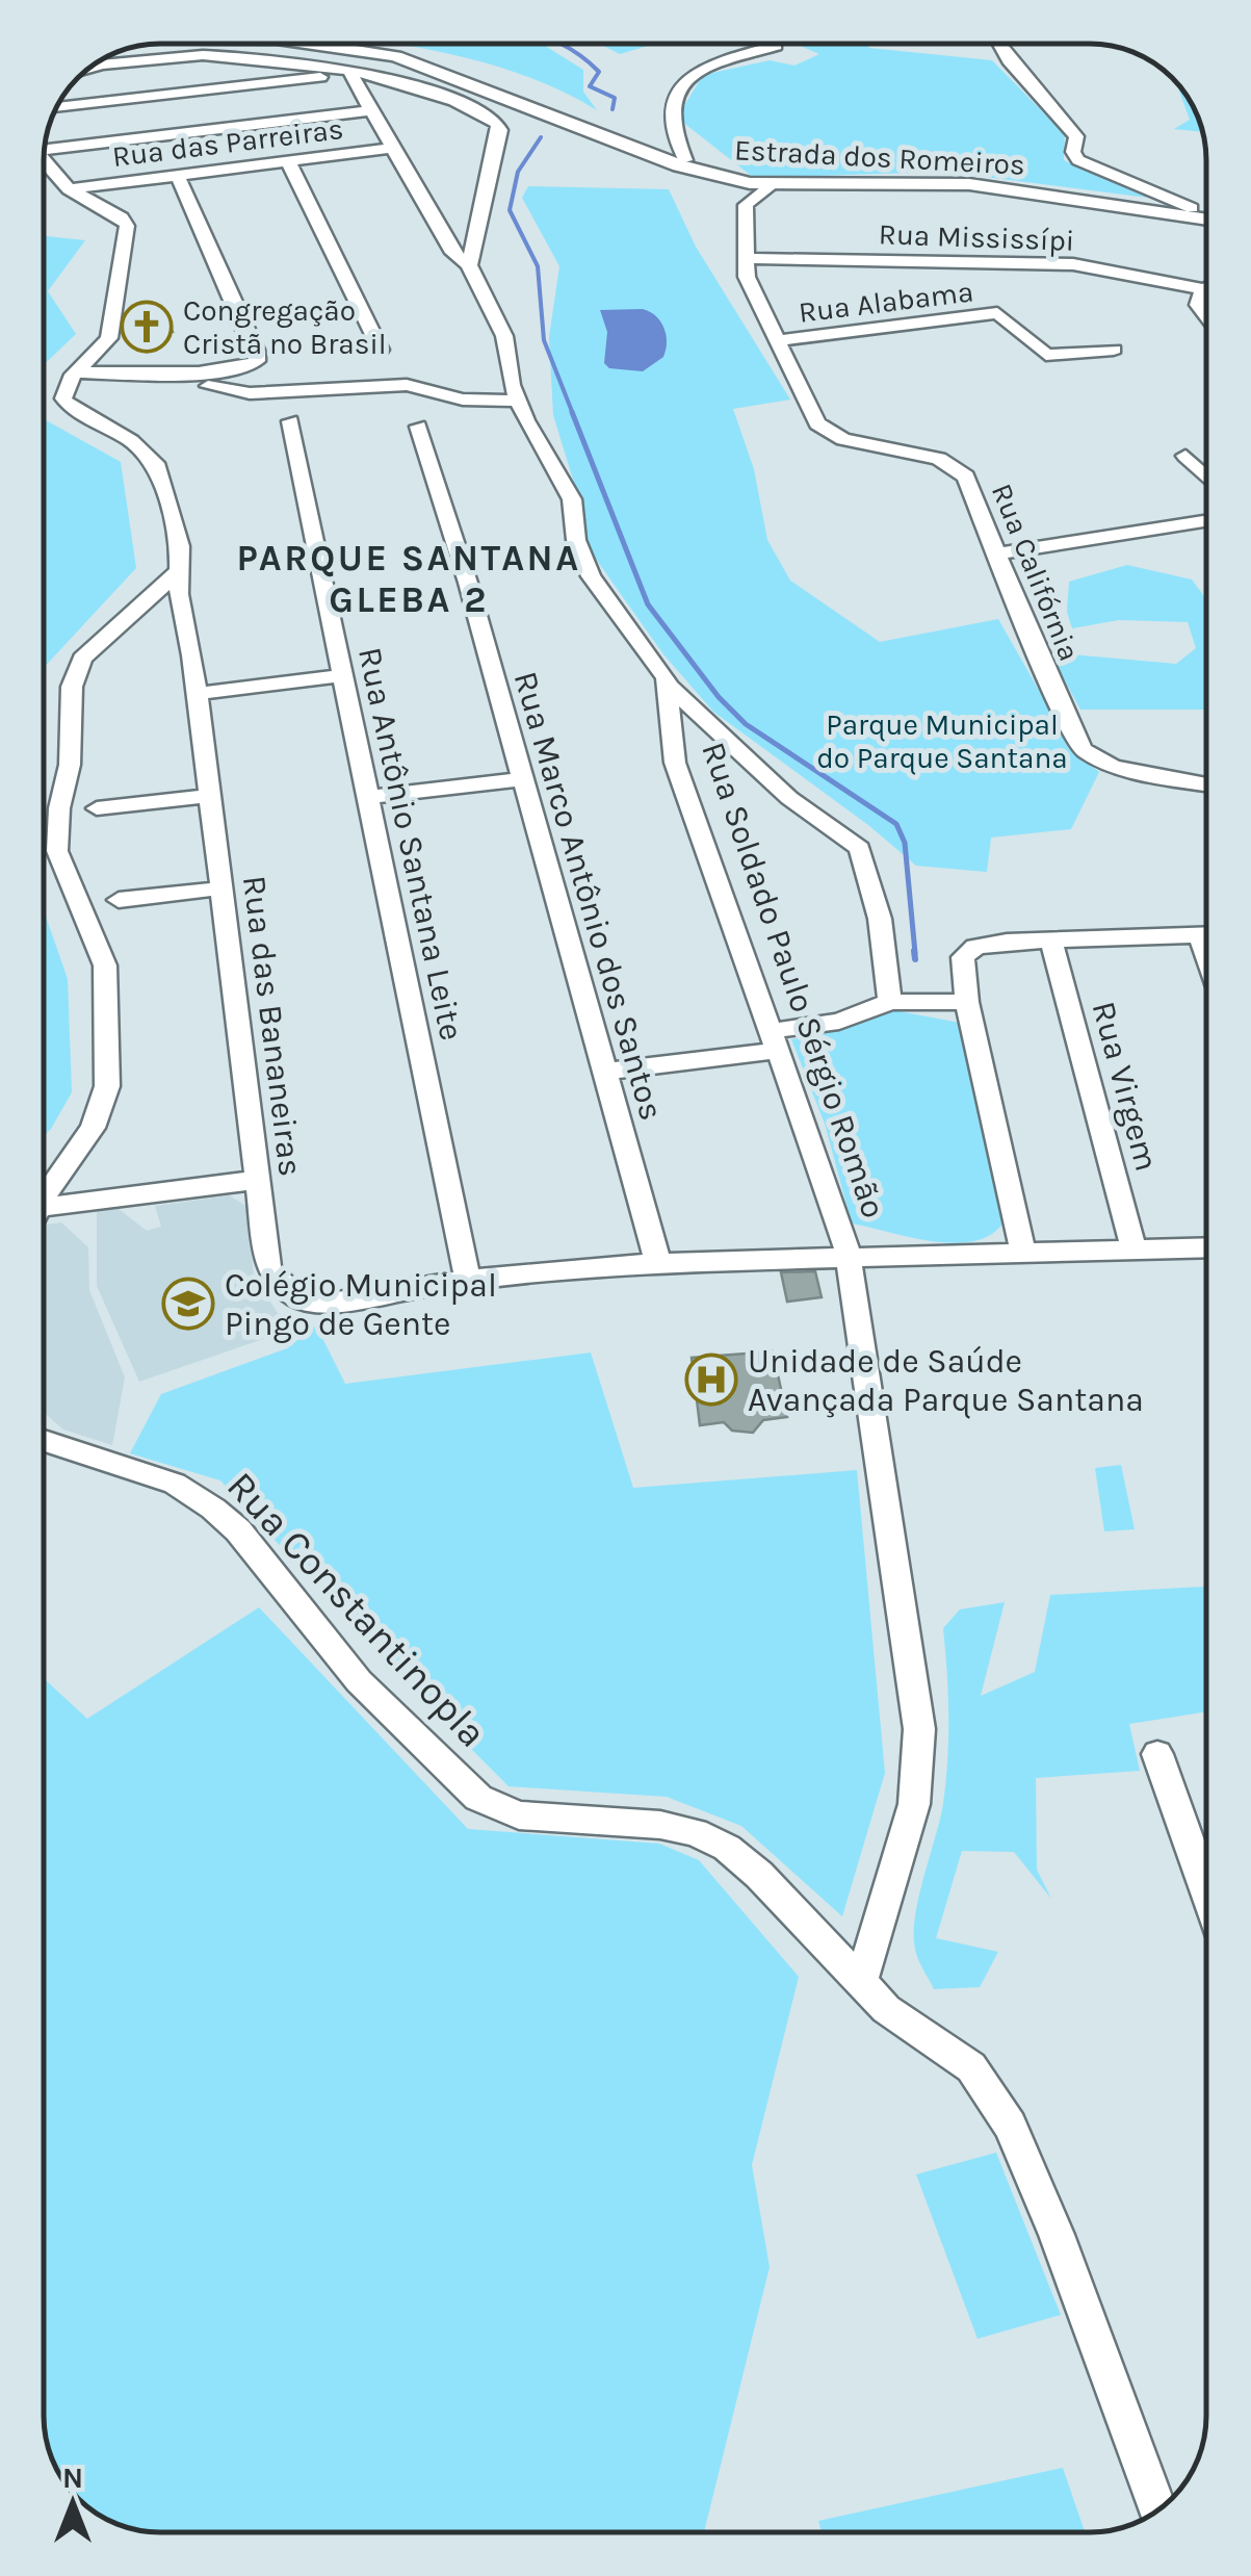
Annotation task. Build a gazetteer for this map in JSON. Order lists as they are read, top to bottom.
{
  "streets": {
    "main road": ["Estrada dos Romeiros"],
    "street": [
      "Rua das Parreiras",
      "Rua Mississípi",
      "Rua Alabama",
      "Rua Califórnia",
      "Rua Antônio Santana Leite",
      "Rua Marco Antônio dos Santos",
      "Rua Soldado Paulo Sérgio Romão",
      "Rua das Bananeiras",
      "Rua Virgem",
      "Rua Constantinopla"
    ]
  },
  "crossings": [
    ["Rua Mississípi", "Rua Califórnia"],
    ["Rua Alabama", "Rua Califórnia"],
    ["Rua Antônio Santana Leite", "Rua das Bananeiras"],
    ["Rua Marco Antônio dos Santos", "Rua das Bananeiras"],
    ["Rua Soldado Paulo Sérgio Romão", "Rua das Bananeiras"],
    ["Rua Soldado Paulo Sérgio Romão", "Rua Constantinopla"],
    ["Rua das Bananeiras", "Rua Virgem"]
  ],
  "districts": ["PARQUE SANTANA GLEBA 2"],
  "parks": ["Parque Municipal do Parque Santana"],
  "places": {
    "church": ["Congregação Cristã no Brasil"],
    "school or university": ["Colégio Municipal Pingo de Gente"],
    "hospital": ["Unidade de Saúde Avançada Parque Santana"]
  },
  "north": "top"
}
